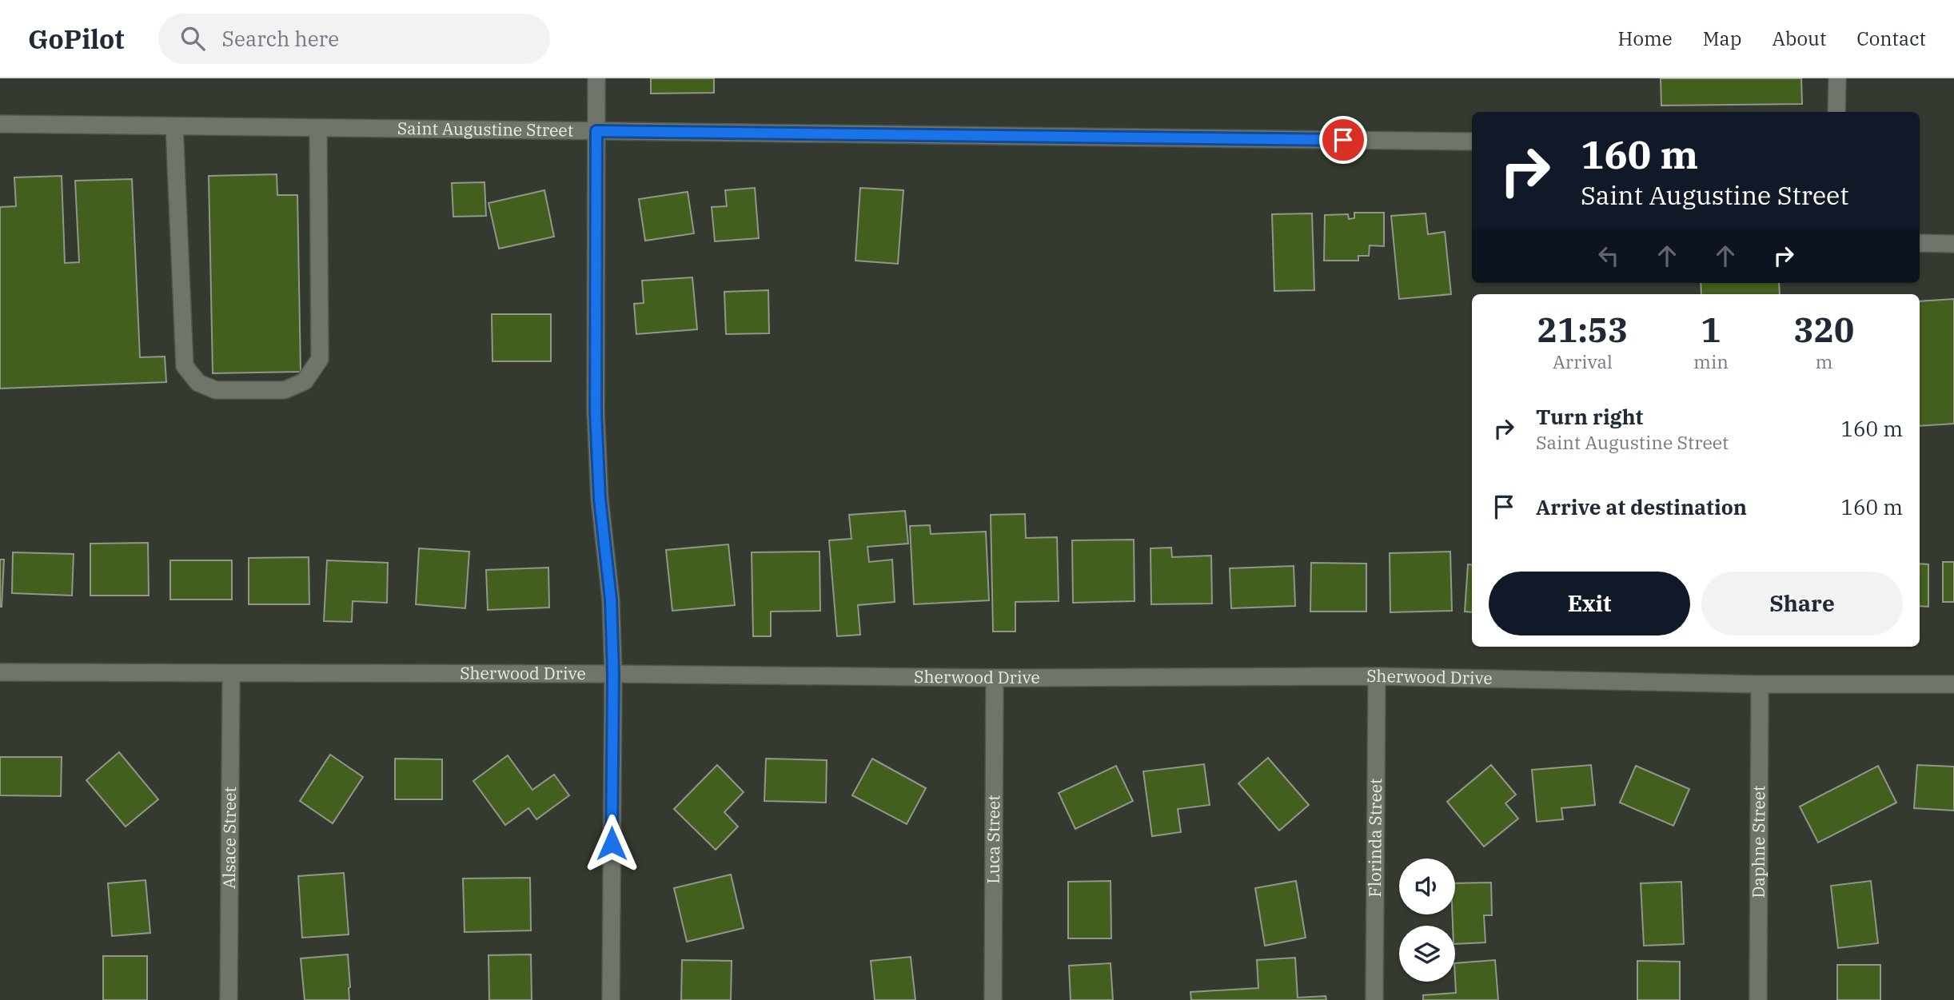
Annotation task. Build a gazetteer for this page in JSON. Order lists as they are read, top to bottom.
{
  "streets": {
    "street": [
      "Saint Augustine Street",
      "Sherwood Drive",
      "Alsace Street",
      "Florinda Street",
      "Luca Street",
      "Daphne Street"
    ]
  },
  "crossings": [
    ["Sherwood Drive", "Alsace Street"],
    ["Sherwood Drive", "Florinda Street"],
    ["Sherwood Drive", "Luca Street"],
    ["Sherwood Drive", "Daphne Street"]
  ],
  "page": {
    "header": "GoPilot",
    "search": "Search here",
    "nav": [
      "Home",
      "Map",
      "About",
      "Contact"
    ],
    "turn": ["160 m", "Saint Augustine Street"],
    "eta": [
      "21:53",
      "Arrival",
      "1",
      "min",
      "320",
      "m"
    ],
    "list": [
      {
        "name": "Turn right",
        "note": "Saint Augustine Street",
        "value": "160 m"
      },
      {
        "name": "Arrive at destination",
        "value": "160 m"
      }
    ],
    "buttons": ["Exit", "Share"]
  }
}
